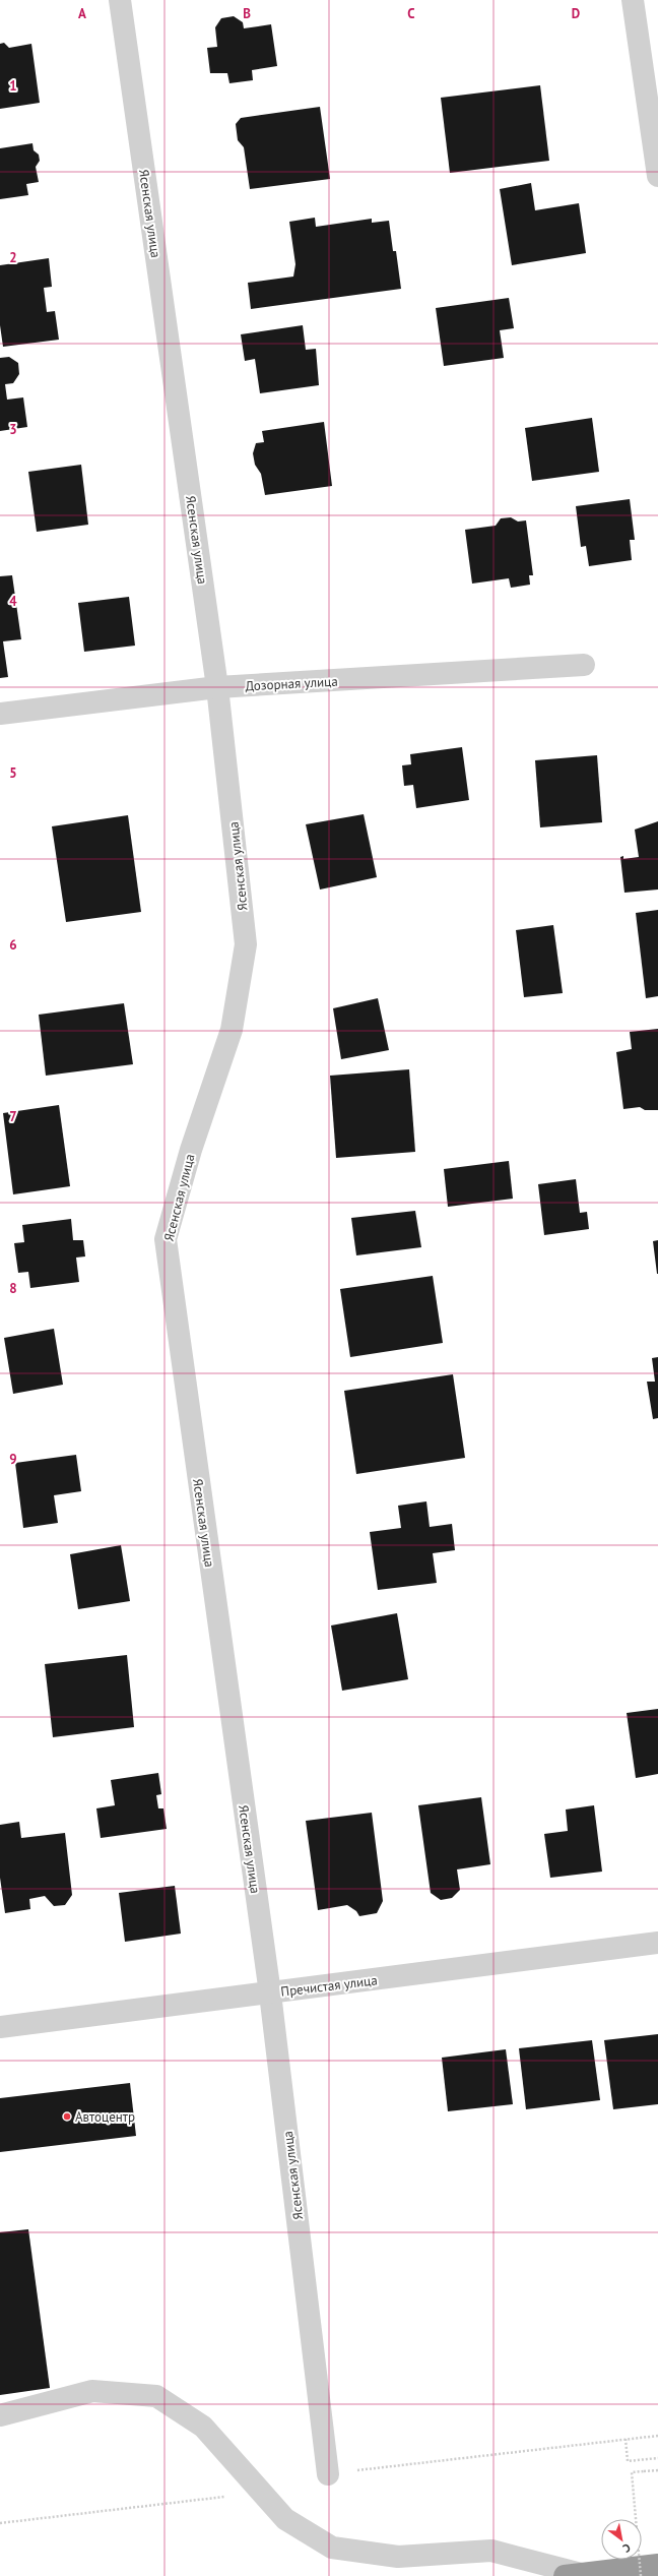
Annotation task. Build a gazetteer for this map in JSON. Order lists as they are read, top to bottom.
{
  "streets": {
    "street": ["Ясенская улица", "Дозорная улица", "Пречистая улица"]
  },
  "crossings": [
    ["Ясенская улица", "Дозорная улица"],
    ["Ясенская улица", "Пречистая улица"]
  ],
  "places": ["Автоцентр"],
  "north": "bottom right",
  "grid": {
    "columns": [
      "A",
      "B",
      "C",
      "D"
    ],
    "rows": [
      "1",
      "2",
      "3",
      "4",
      "5",
      "6",
      "7",
      "8",
      "9"
    ]
  }
}
